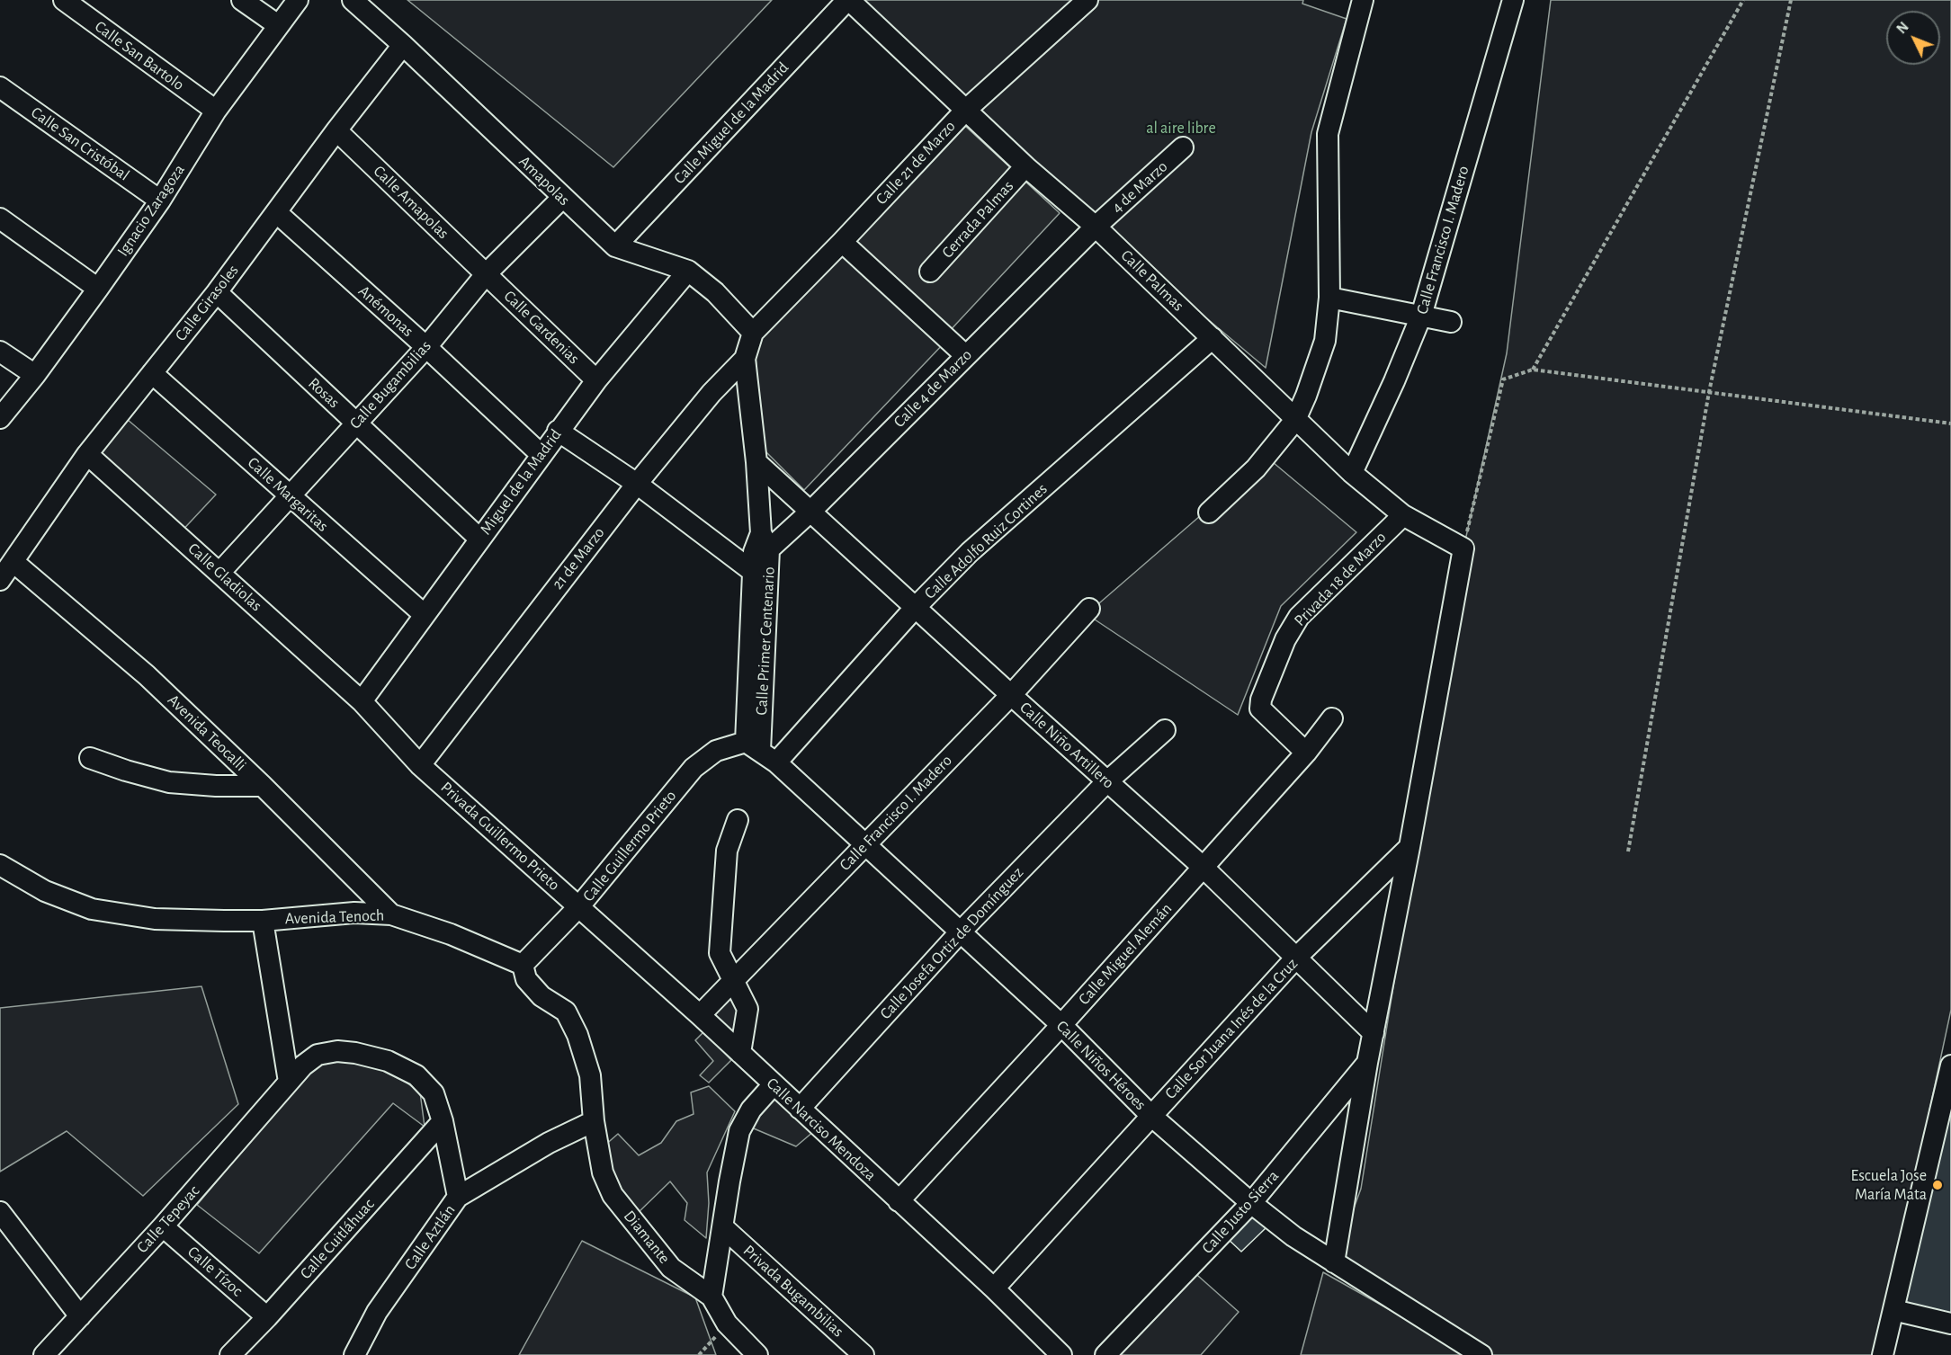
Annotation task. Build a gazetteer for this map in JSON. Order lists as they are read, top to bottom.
{
  "streets": {
    "street": [
      "Calle San Bartolo",
      "Calle Miguel de la Madrid",
      "Calle San Cristóbal",
      "Calle 21 de Marzo",
      "Amapolas",
      "4 de Marzo",
      "Calle Amapolas",
      "Ignacio Zaragoza",
      "Cerrada Palmas",
      "Calle Francisco I. Madero",
      "Calle Palmas",
      "Calle Girasoles",
      "Anémonas",
      "Calle Gardenias",
      "Calle Bugambilias",
      "Calle 4 de Marzo",
      "Rosas",
      "Miguel de la Madrid",
      "Calle Margaritas",
      "Calle Adolfo Ruiz Cortines",
      "21 de Marzo",
      "Calle Gladiolas",
      "Privada 18 de Marzo",
      "Calle Primer Centenario",
      "Avenida Teocalli",
      "Calle Niño Artillero",
      "Privada Guillermo Prieto",
      "Calle Guillermo Prieto",
      "Avenida Tenoch",
      "Calle Josefa Ortiz de Domínguez",
      "Calle Miguel Alemán",
      "Calle Sor Juana Inés de la Cruz",
      "Calle Niños Héroes",
      "Calle Narciso Mendoza",
      "Calle Justo Sierra",
      "Calle Tepeyac",
      "Calle Aztlán",
      "Diamante",
      "Calle Cuitláhuac",
      "Calle Tízoc",
      "Privada Bugambilias"
    ]
  },
  "crossings": [
    ["Calle San Bartolo", "Ignacio Zaragoza"],
    ["Calle Miguel de la Madrid", "Amapolas"],
    ["Calle Miguel de la Madrid", "Calle Palmas"],
    ["Calle San Cristóbal", "Ignacio Zaragoza"],
    ["Calle 21 de Marzo", "Amapolas"],
    ["Calle 21 de Marzo", "Calle Palmas"],
    ["Calle 21 de Marzo", "Calle Primer Centenario"],
    ["Amapolas", "Calle Girasoles"],
    ["Amapolas", "Calle Bugambilias"],
    ["Amapolas", "Miguel de la Madrid"],
    ["Amapolas", "Calle Primer Centenario"],
    ["4 de Marzo", "Calle Palmas"],
    ["4 de Marzo", "Calle 4 de Marzo"],
    ["Calle Amapolas", "Calle Girasoles"],
    ["Calle Amapolas", "Calle Gardenias"],
    ["Calle Amapolas", "Calle Bugambilias"],
    ["Cerrada Palmas", "Calle Palmas"],
    ["Calle Francisco I. Madero", "Calle Palmas"],
    ["Calle Francisco I. Madero", "Calle Niño Artillero"],
    ["Calle Francisco I. Madero", "Calle Niños Héroes"],
    ["Calle Francisco I. Madero", "Calle Narciso Mendoza"],
    ["Calle Palmas", "Calle 4 de Marzo"],
    ["Calle Palmas", "Calle Adolfo Ruiz Cortines"],
    ["Calle Palmas", "Privada 18 de Marzo"],
    ["Calle Girasoles", "Anémonas"],
    ["Calle Girasoles", "Rosas"],
    ["Calle Girasoles", "Calle Margaritas"],
    ["Calle Girasoles", "Calle Gladiolas"],
    ["Calle Girasoles", "Avenida Teocalli"],
    ["Anémonas", "Calle Bugambilias"],
    ["Anémonas", "Miguel de la Madrid"],
    ["Calle Gardenias", "Calle Bugambilias"],
    ["Calle Gardenias", "Miguel de la Madrid"],
    ["Calle Bugambilias", "Rosas"],
    ["Calle Bugambilias", "Calle Margaritas"],
    ["Calle Bugambilias", "Calle Gladiolas"],
    ["Calle 4 de Marzo", "Calle Primer Centenario"],
    ["Calle 4 de Marzo", "Calle Niño Artillero"],
    ["Rosas", "Miguel de la Madrid"],
    ["Miguel de la Madrid", "Calle Margaritas"],
    ["Miguel de la Madrid", "Calle Gladiolas"],
    ["Calle Adolfo Ruiz Cortines", "Calle Primer Centenario"],
    ["Calle Adolfo Ruiz Cortines", "Calle Niño Artillero"],
    ["Calle Adolfo Ruiz Cortines", "Calle Guillermo Prieto"],
    ["Calle Adolfo Ruiz Cortines", "Calle Niños Héroes"],
    ["21 de Marzo", "Calle Primer Centenario"],
    ["21 de Marzo", "Privada Guillermo Prieto"],
    ["Privada 18 de Marzo", "Calle Miguel Alemán"],
    ["Calle Primer Centenario", "Calle Niño Artillero"],
    ["Calle Primer Centenario", "Calle Guillermo Prieto"],
    ["Calle Primer Centenario", "Calle Niños Héroes"],
    ["Avenida Teocalli", "Avenida Tenoch"],
    ["Calle Niño Artillero", "Calle Josefa Ortiz de Domínguez"],
    ["Calle Niño Artillero", "Calle Miguel Alemán"],
    ["Calle Niño Artillero", "Calle Sor Juana Inés de la Cruz"],
    ["Privada Guillermo Prieto", "Calle Guillermo Prieto"],
    ["Privada Guillermo Prieto", "Calle Narciso Mendoza"],
    ["Calle Guillermo Prieto", "Avenida Tenoch"],
    ["Calle Guillermo Prieto", "Calle Niños Héroes"],
    ["Calle Guillermo Prieto", "Calle Narciso Mendoza"],
    ["Calle Josefa Ortiz de Domínguez", "Calle Niños Héroes"],
    ["Calle Josefa Ortiz de Domínguez", "Calle Narciso Mendoza"],
    ["Calle Miguel Alemán", "Calle Niños Héroes"],
    ["Calle Miguel Alemán", "Calle Narciso Mendoza"],
    ["Calle Sor Juana Inés de la Cruz", "Calle Niños Héroes"],
    ["Calle Sor Juana Inés de la Cruz", "Calle Narciso Mendoza"],
    ["Calle Niños Héroes", "Calle Justo Sierra"],
    ["Calle Tepeyac", "Calle Aztlán"],
    ["Calle Tepeyac", "Calle Cuitláhuac"],
    ["Calle Tepeyac", "Calle Tízoc"],
    ["Calle Aztlán", "Diamante"],
    ["Calle Cuitláhuac", "Calle Tízoc"]
  ],
  "parks": ["al aire libre"],
  "places": ["Escuela Jose María Mata"],
  "north": "top left"
}
